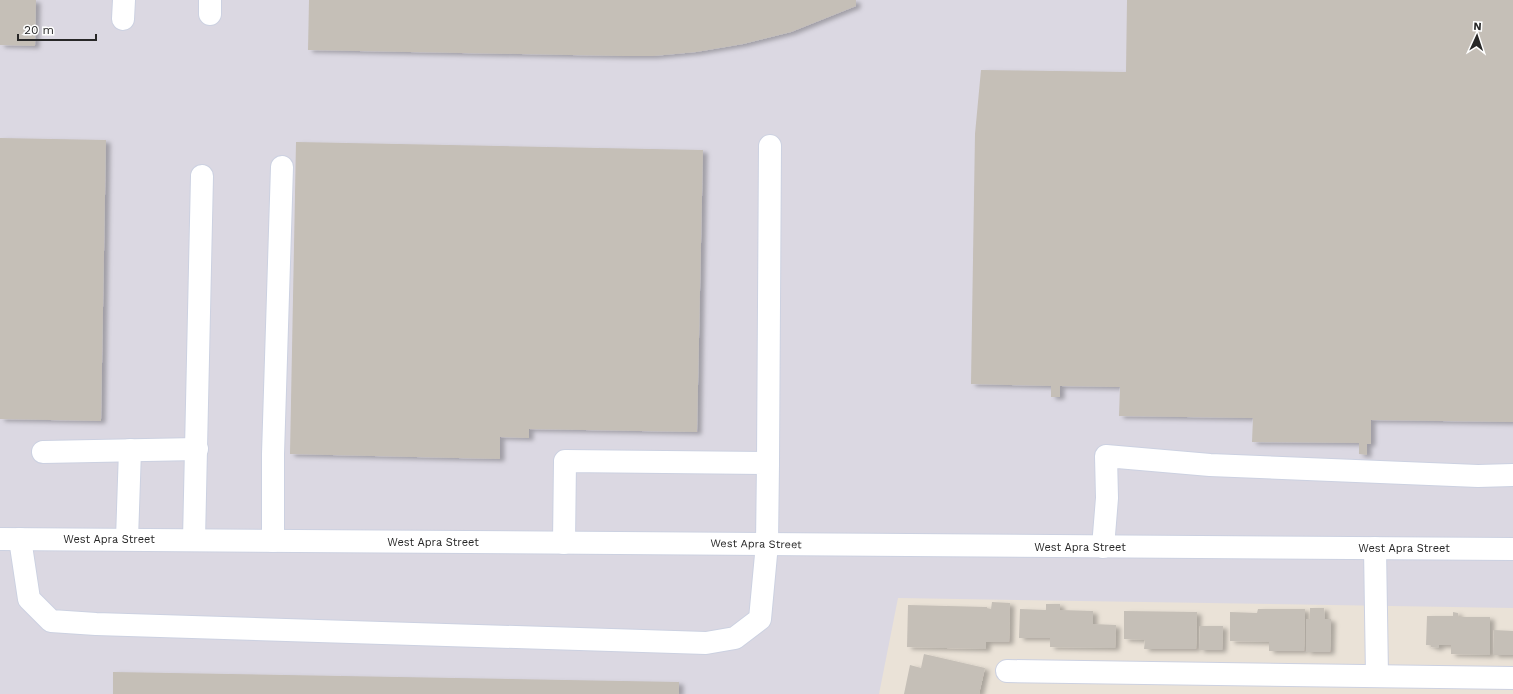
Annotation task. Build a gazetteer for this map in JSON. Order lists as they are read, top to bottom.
{
  "streets": {
    "street": ["West Apra Street"]
  },
  "scale_bar": "20 m",
  "north": "top"
}
